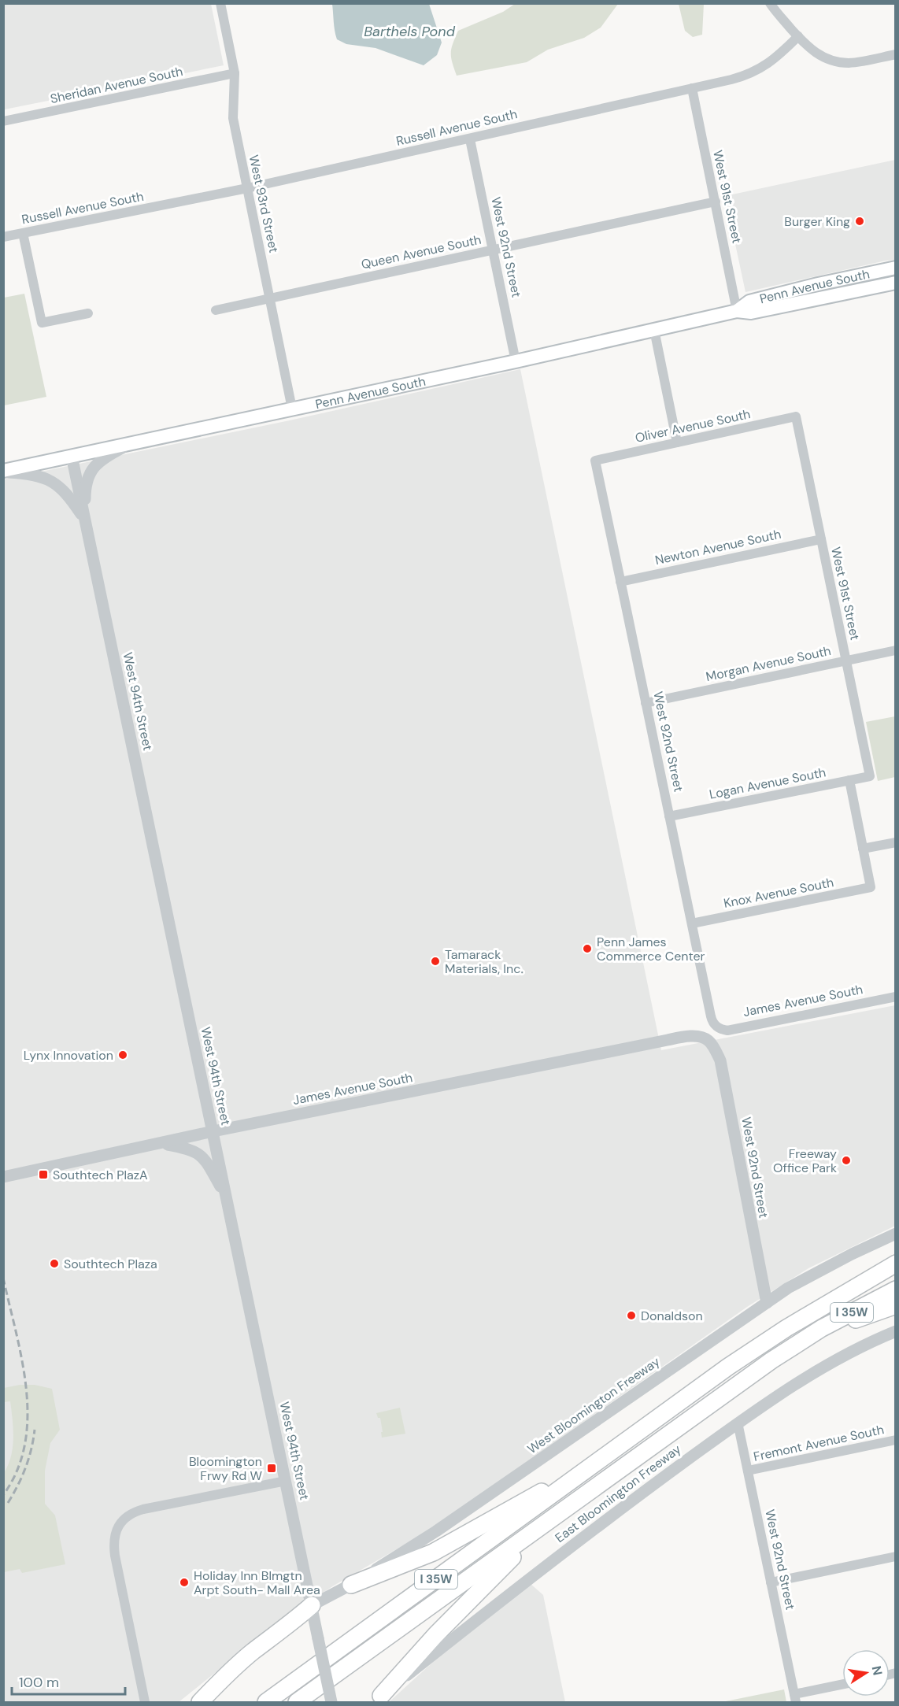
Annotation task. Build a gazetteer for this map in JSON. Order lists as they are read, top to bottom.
{
  "streets": {
    "highway": ["I 35W"],
    "main road": ["Penn Avenue South"],
    "street": [
      "Sheridan Avenue South",
      "Russell Avenue South",
      "West 91st Street",
      "West 93rd Street",
      "West 92nd Street",
      "Queen Avenue South",
      "Oliver Avenue South",
      "Newton Avenue South",
      "Morgan Avenue South",
      "West 94th Street",
      "Logan Avenue South",
      "Knox Avenue South",
      "James Avenue South",
      "West Bloomington Freeway",
      "Fremont Avenue South",
      "East Bloomington Freeway"
    ]
  },
  "crossings": [
    ["Sheridan Avenue South", "West 93rd Street"],
    ["Russell Avenue South", "West 91st Street"],
    ["Russell Avenue South", "West 93rd Street"],
    ["Russell Avenue South", "West 92nd Street"],
    ["West 91st Street", "Queen Avenue South"],
    ["West 91st Street", "Penn Avenue South"],
    ["West 91st Street", "Oliver Avenue South"],
    ["West 91st Street", "Newton Avenue South"],
    ["West 91st Street", "Morgan Avenue South"],
    ["West 91st Street", "Logan Avenue South"],
    ["West 93rd Street", "Queen Avenue South"],
    ["West 93rd Street", "Penn Avenue South"],
    ["West 92nd Street", "Queen Avenue South"],
    ["West 92nd Street", "Penn Avenue South"],
    ["West 92nd Street", "Oliver Avenue South"],
    ["West 92nd Street", "Newton Avenue South"],
    ["West 92nd Street", "Morgan Avenue South"],
    ["West 92nd Street", "Logan Avenue South"],
    ["West 92nd Street", "Knox Avenue South"],
    ["West 92nd Street", "James Avenue South"],
    ["West 92nd Street", "West Bloomington Freeway"],
    ["West 92nd Street", "Fremont Avenue South"],
    ["West 92nd Street", "East Bloomington Freeway"],
    ["Penn Avenue South", "West 94th Street"],
    ["West 94th Street", "James Avenue South"],
    ["West 94th Street", "West Bloomington Freeway"]
  ],
  "water": ["Barthels Pond"],
  "places": {
    "other": [
      "Burger King",
      "Penn James Commerce Center",
      "Tamarack Materials, Inc.",
      "Lynx Innovation",
      "Freeway Office Park",
      "Southtech Plaza",
      "Donaldson",
      "Holiday Inn Blmgtn Arpt South- Mall Area"
    ],
    "transit": ["Southtech PlazA", "Bloomington Frwy Rd W"]
  },
  "scale_bar": "100 m",
  "north": "right"
}
